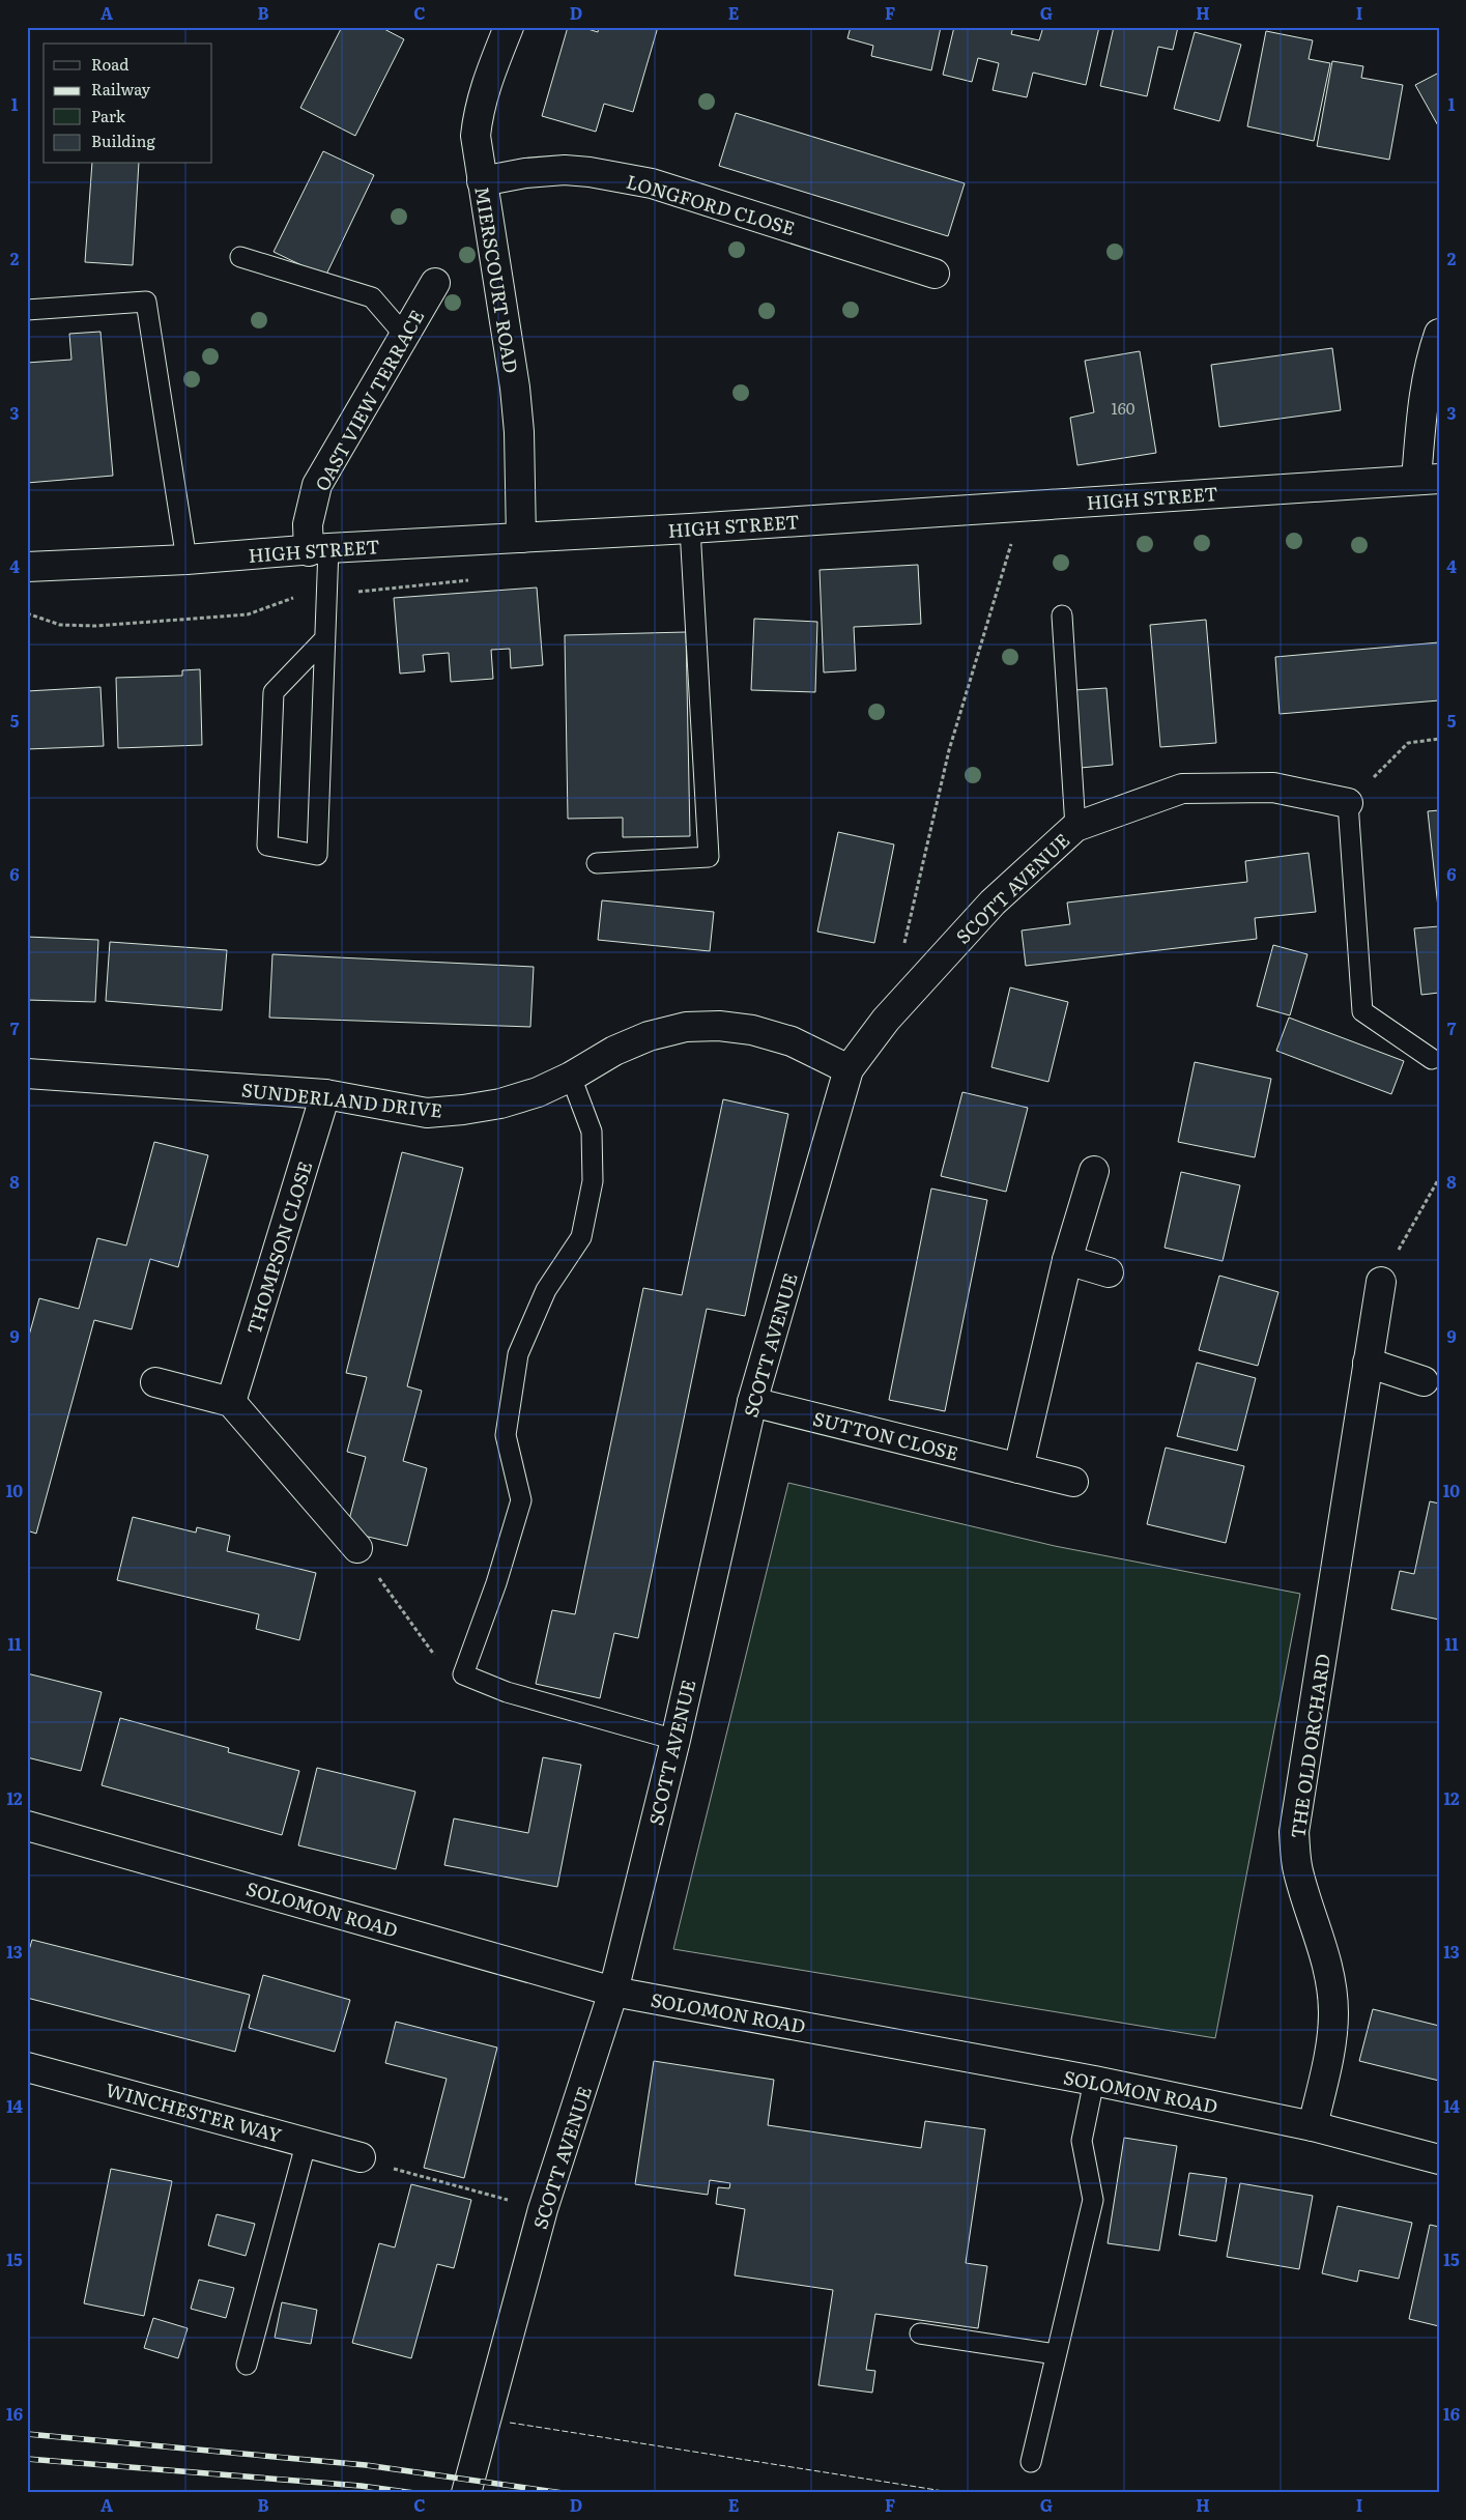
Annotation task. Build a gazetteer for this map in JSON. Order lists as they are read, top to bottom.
{
  "streets": {
    "street": [
      "LONGFORD CLOSE",
      "MIERSCOURT ROAD",
      "OAST VIEW TERRACE",
      "HIGH STREET",
      "SCOTT AVENUE",
      "SUNDERLAND DRIVE",
      "THOMPSON CLOSE",
      "SUTTON CLOSE",
      "THE OLD ORCHARD",
      "SOLOMON ROAD",
      "WINCHESTER WAY"
    ]
  },
  "crossings": [
    ["LONGFORD CLOSE", "MIERSCOURT ROAD"],
    ["MIERSCOURT ROAD", "HIGH STREET"],
    ["OAST VIEW TERRACE", "HIGH STREET"],
    ["SCOTT AVENUE", "SUNDERLAND DRIVE"],
    ["SCOTT AVENUE", "SUTTON CLOSE"],
    ["SCOTT AVENUE", "SOLOMON ROAD"],
    ["SUNDERLAND DRIVE", "THOMPSON CLOSE"],
    ["THE OLD ORCHARD", "SOLOMON ROAD"]
  ],
  "house_numbers": ["160"],
  "legend": [
    "Road",
    "Railway",
    "Park",
    "Building"
  ],
  "grid": {
    "columns": [
      "A",
      "B",
      "C",
      "D",
      "E",
      "F",
      "G",
      "H",
      "I"
    ],
    "rows": [
      "1",
      "2",
      "3",
      "4",
      "5",
      "6",
      "7",
      "8",
      "9",
      "10",
      "11",
      "12",
      "13",
      "14",
      "15",
      "16"
    ]
  }
}
